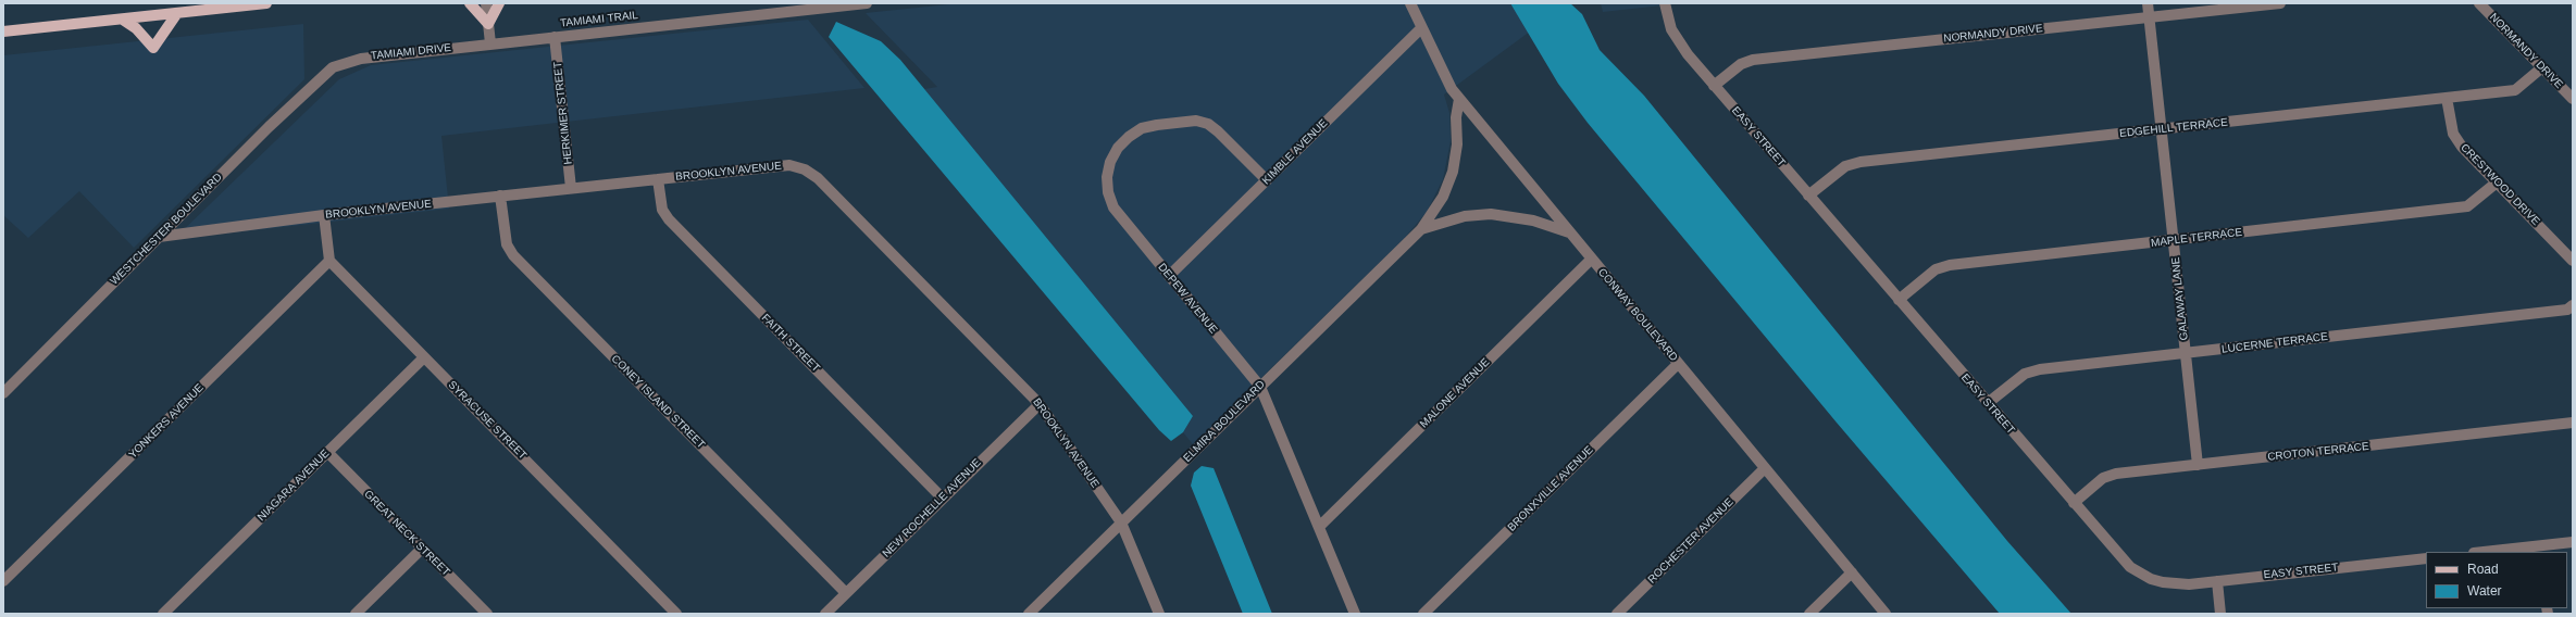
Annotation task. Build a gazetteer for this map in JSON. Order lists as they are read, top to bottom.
{
  "streets": {
    "street": [
      "TAMIAMI TRAIL",
      "NORMANDY DRIVE",
      "TAMIAMI DRIVE",
      "HERKIMER STREET",
      "EDGEHILL TERRACE",
      "EASY STREET",
      "KIMBLE AVENUE",
      "BROOKLYN AVENUE",
      "CRESTWOOD DRIVE",
      "WESTCHESTER BOULEVARD",
      "MAPLE TERRACE",
      "DEPEW AVENUE",
      "GALAWAY LANE",
      "CONWAY BOULEVARD",
      "FAITH STREET",
      "LUCERNE TERRACE",
      "MALONE AVENUE",
      "CONEY ISLAND STREET",
      "SYRACUSE STREET",
      "YONKERS AVENUE",
      "ELMIRA BOULEVARD",
      "CROTON TERRACE",
      "NIAGARA AVENUE",
      "BRONXVILLE AVENUE",
      "NEW ROCHELLE AVENUE",
      "GREAT NECK STREET",
      "ROCHESTER AVENUE"
    ]
  },
  "crossings": [
    ["TAMIAMI TRAIL", "TAMIAMI DRIVE"],
    ["TAMIAMI TRAIL", "HERKIMER STREET"],
    ["NORMANDY DRIVE", "EDGEHILL TERRACE"],
    ["NORMANDY DRIVE", "EASY STREET"],
    ["NORMANDY DRIVE", "GALAWAY LANE"],
    ["TAMIAMI DRIVE", "WESTCHESTER BOULEVARD"],
    ["HERKIMER STREET", "BROOKLYN AVENUE"],
    ["EDGEHILL TERRACE", "EASY STREET"],
    ["EDGEHILL TERRACE", "CRESTWOOD DRIVE"],
    ["EDGEHILL TERRACE", "GALAWAY LANE"],
    ["EASY STREET", "MAPLE TERRACE"],
    ["EASY STREET", "LUCERNE TERRACE"],
    ["EASY STREET", "CROTON TERRACE"],
    ["KIMBLE AVENUE", "DEPEW AVENUE"],
    ["KIMBLE AVENUE", "CONWAY BOULEVARD"],
    ["BROOKLYN AVENUE", "WESTCHESTER BOULEVARD"],
    ["BROOKLYN AVENUE", "FAITH STREET"],
    ["BROOKLYN AVENUE", "CONEY ISLAND STREET"],
    ["BROOKLYN AVENUE", "ELMIRA BOULEVARD"],
    ["BROOKLYN AVENUE", "NEW ROCHELLE AVENUE"],
    ["CRESTWOOD DRIVE", "MAPLE TERRACE"],
    ["MAPLE TERRACE", "GALAWAY LANE"],
    ["DEPEW AVENUE", "MALONE AVENUE"],
    ["DEPEW AVENUE", "ELMIRA BOULEVARD"],
    ["GALAWAY LANE", "LUCERNE TERRACE"],
    ["GALAWAY LANE", "CROTON TERRACE"],
    ["CONWAY BOULEVARD", "MALONE AVENUE"],
    ["CONWAY BOULEVARD", "ELMIRA BOULEVARD"],
    ["CONWAY BOULEVARD", "BRONXVILLE AVENUE"],
    ["CONWAY BOULEVARD", "ROCHESTER AVENUE"],
    ["FAITH STREET", "NEW ROCHELLE AVENUE"],
    ["CONEY ISLAND STREET", "NEW ROCHELLE AVENUE"],
    ["SYRACUSE STREET", "YONKERS AVENUE"],
    ["SYRACUSE STREET", "NIAGARA AVENUE"],
    ["NIAGARA AVENUE", "GREAT NECK STREET"]
  ],
  "legend": ["Road", "Water"]
}
